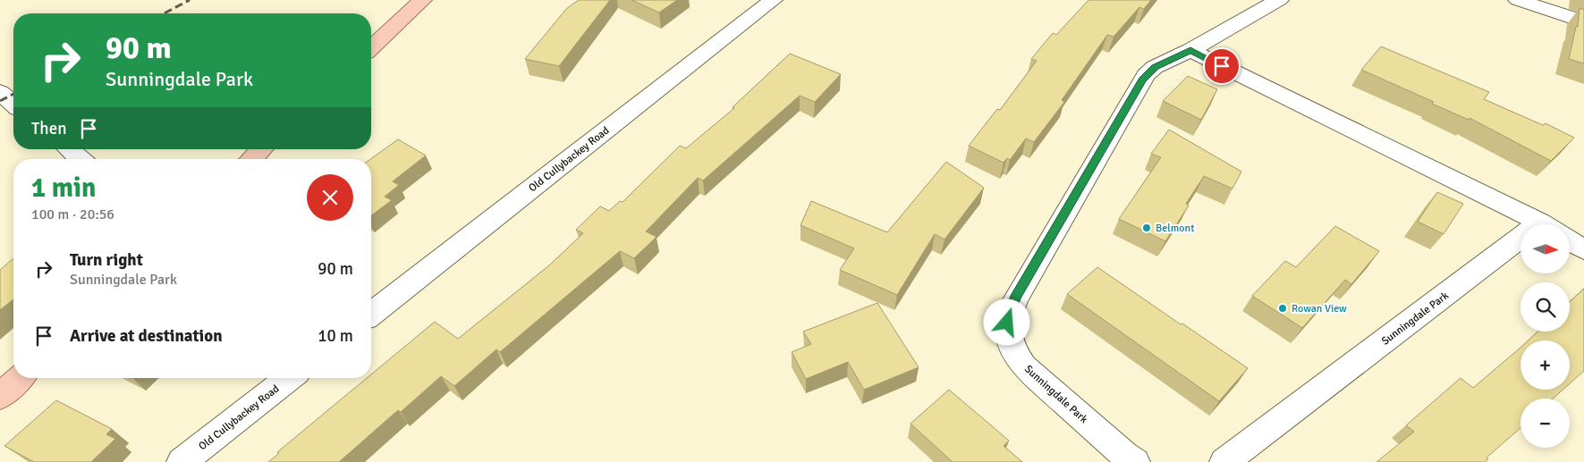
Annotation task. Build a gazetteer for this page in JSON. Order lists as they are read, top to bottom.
{
  "streets": {
    "street": ["Old Cullybackey Road", "Sunningdale Park"]
  },
  "places": ["Belmont", "Rowan View"],
  "north": "right",
  "page": {
    "turn": ["90 m", "Sunningdale Park"],
    "then": "Then",
    "heading": ["1 min", "100 m · 20:56"],
    "map_buttons": ["+", "−"],
    "list": [
      {
        "name": "Turn right",
        "note": "Sunningdale Park",
        "value": "90 m"
      },
      {
        "name": "Arrive at destination",
        "value": "10 m"
      }
    ]
  }
}
